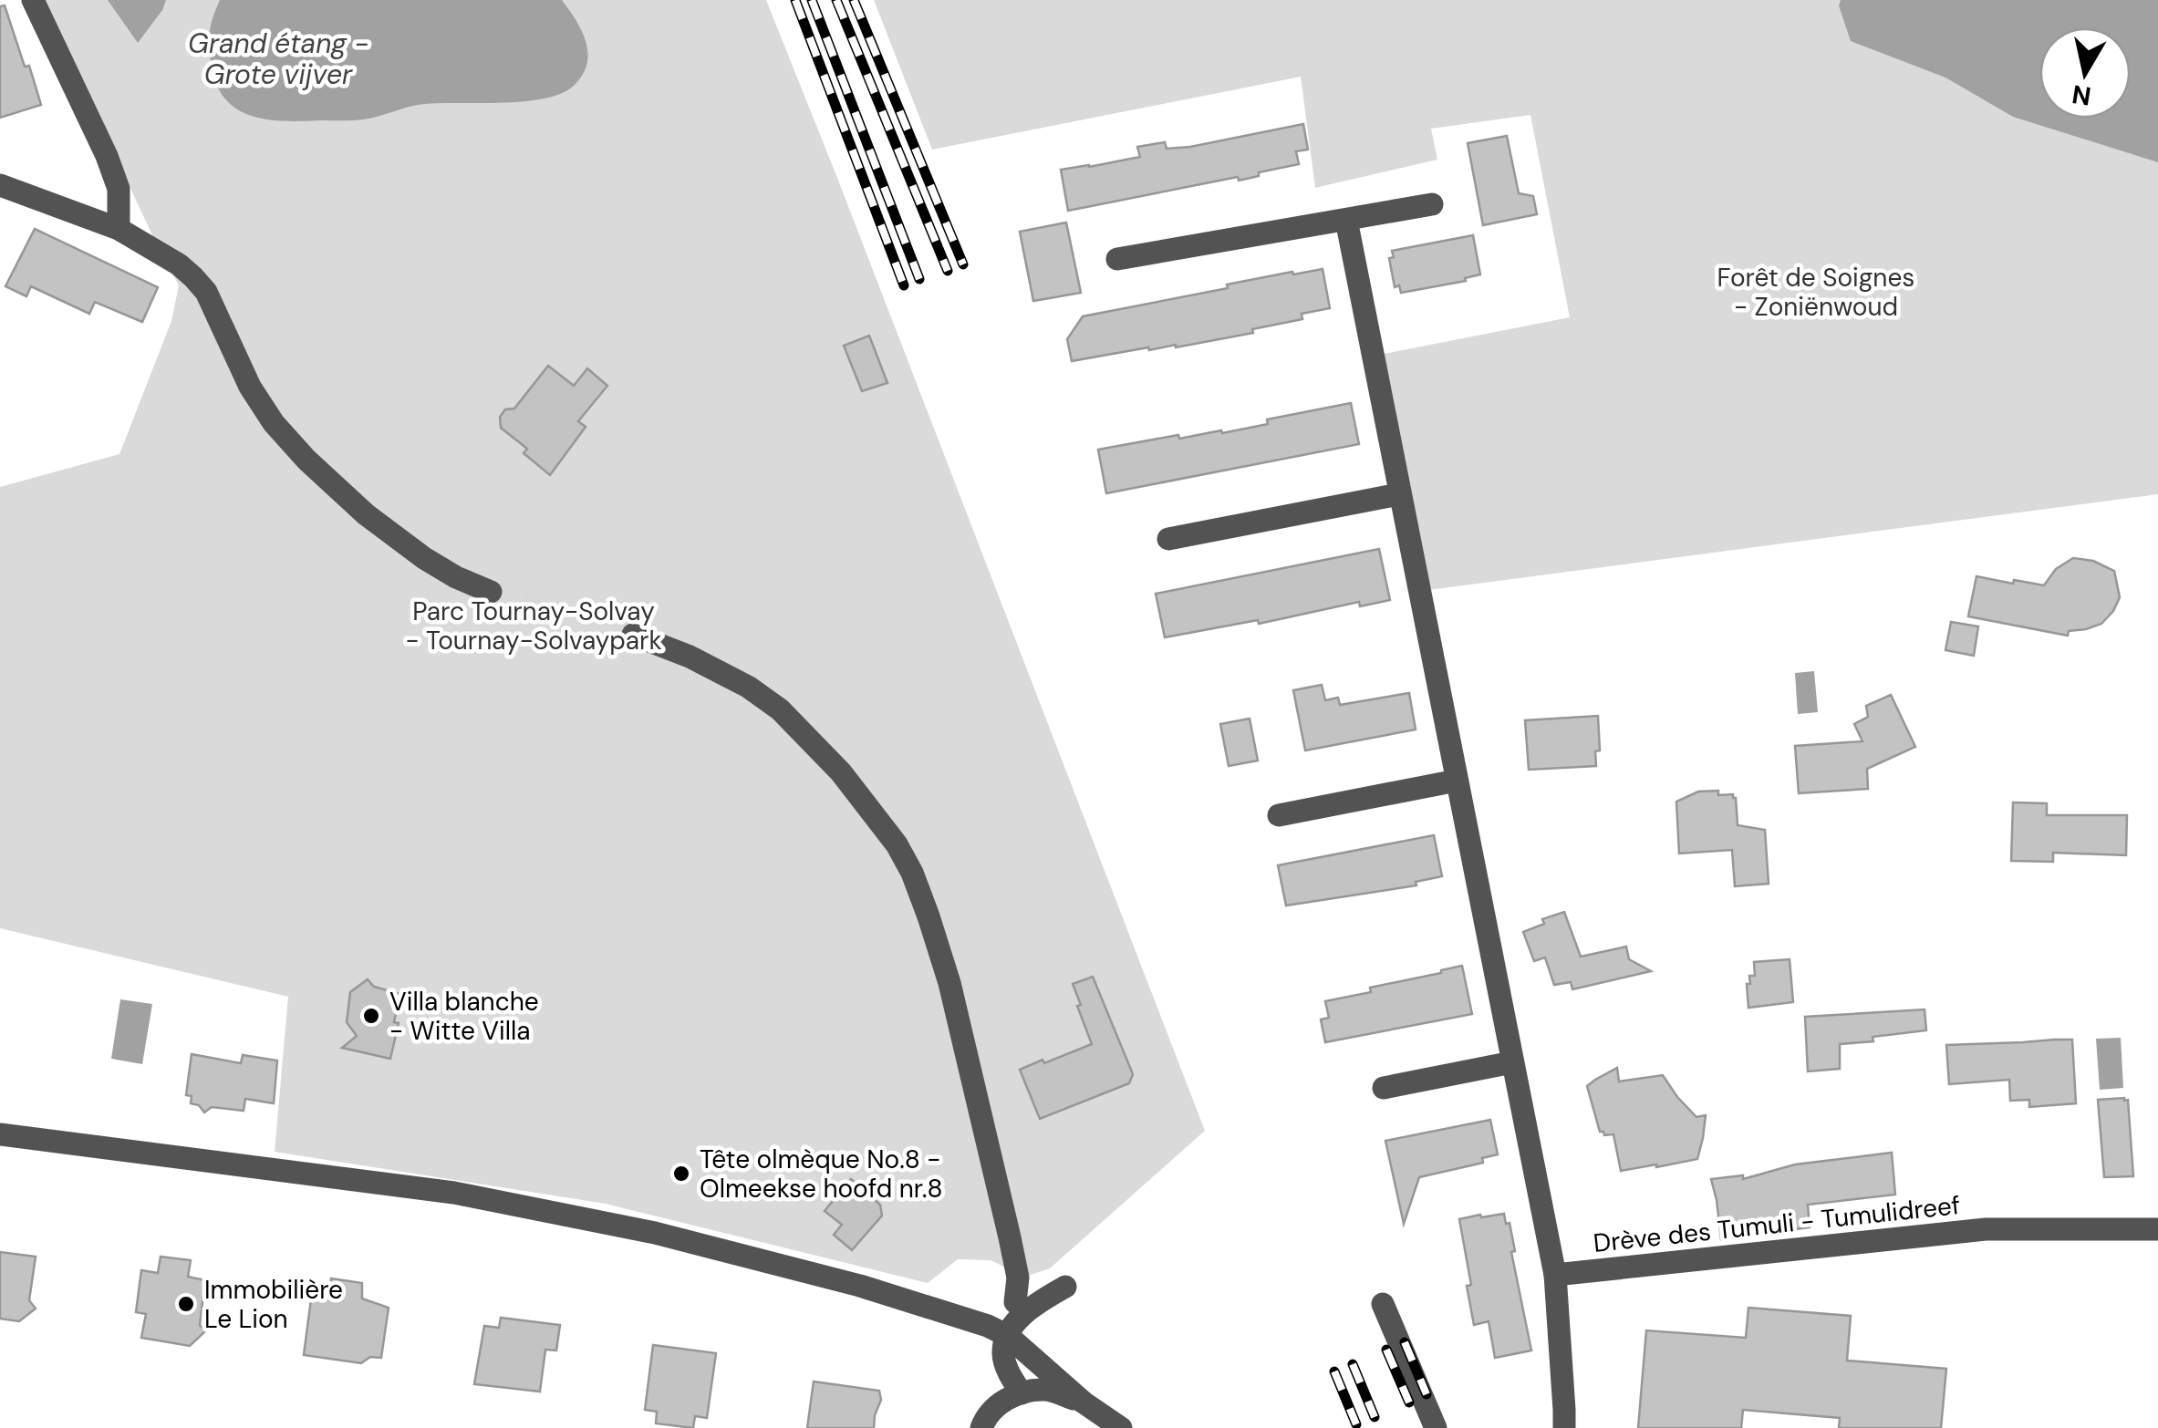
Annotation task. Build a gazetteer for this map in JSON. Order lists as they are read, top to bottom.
{
  "streets": {
    "street": ["Drève des Tumuli - Tumulidreef"]
  },
  "water": ["Grand étang - Grote vijver"],
  "parks": ["Forêt de Soignes - Zoniënwoud", "Parc Tournay-Solvay - Tournay-Solvaypark"],
  "places": ["Villa blanche - Witte Villa", "Tête olmèque No.8 - Olmeekse hoofd nr.8", "Immobilière Le Lion"],
  "north": "bottom"
}
